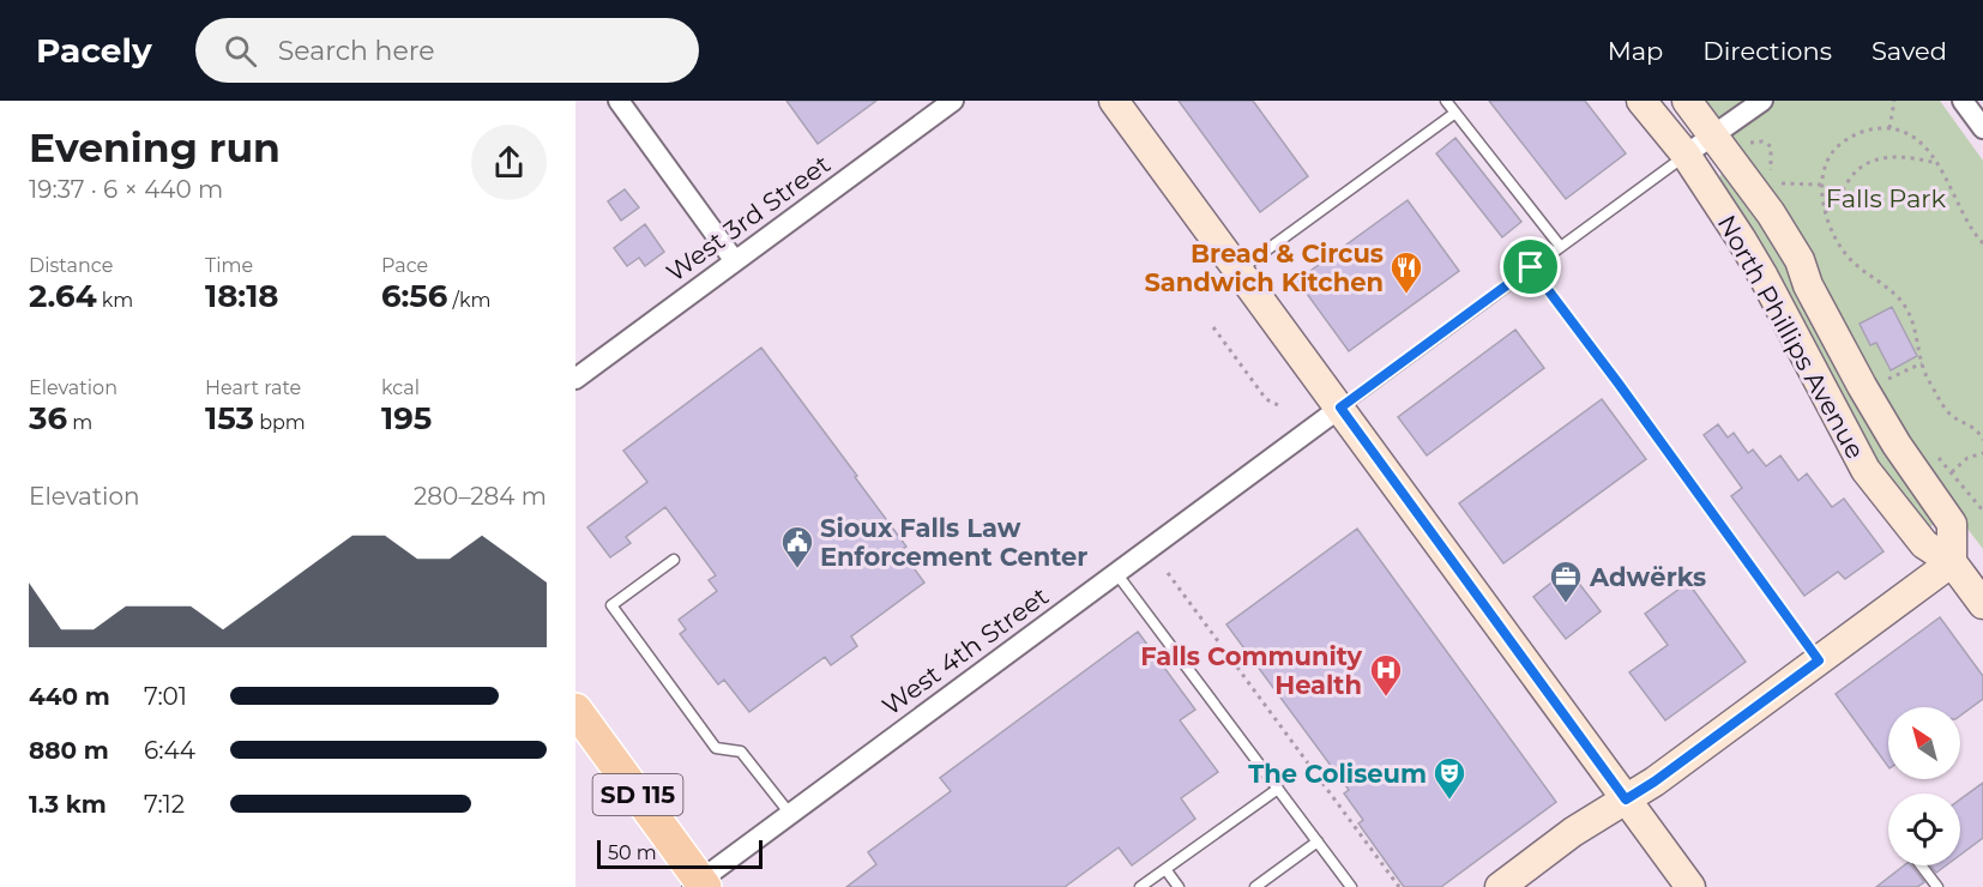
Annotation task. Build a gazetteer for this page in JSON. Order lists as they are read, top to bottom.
{
  "streets": {
    "main road": ["SD 115"],
    "street": ["West 3rd Street", "North Phillips Avenue", "West 4th Street"]
  },
  "crossings": [
    ["West 4th Street", "SD 115"]
  ],
  "parks": ["Falls Park"],
  "places": {
    "restaurant": ["Bread & Circus Sandwich Kitchen"],
    "public building": ["Sioux Falls Law Enforcement Center"],
    "office": ["Adwёrks"],
    "hospital": ["Falls Community Health"],
    "theatre": ["The Coliseum"]
  },
  "scale_bar": "50 m",
  "north": "top left",
  "page": {
    "header": "Pacely",
    "search": "Search here",
    "nav": ["Map", "Directions", "Saved"],
    "heading": ["Evening run", "19:37 · 6 × 440 m"],
    "stats": [
      ["Distance", "2.64 km"],
      ["Time", "18:18"],
      ["Pace", "6:56 /km"],
      ["Elevation", "36 m"],
      ["Heart rate", "153 bpm"],
      ["kcal", "195"]
    ],
    "chart": ["Elevation", "280–284 m"],
    "list": [
      {
        "name": "440 m",
        "note": "7:01"
      },
      {
        "name": "880 m",
        "note": "6:44"
      },
      {
        "name": "1.3 km",
        "note": "7:12"
      }
    ],
    "scale": "50 m"
  }
}
